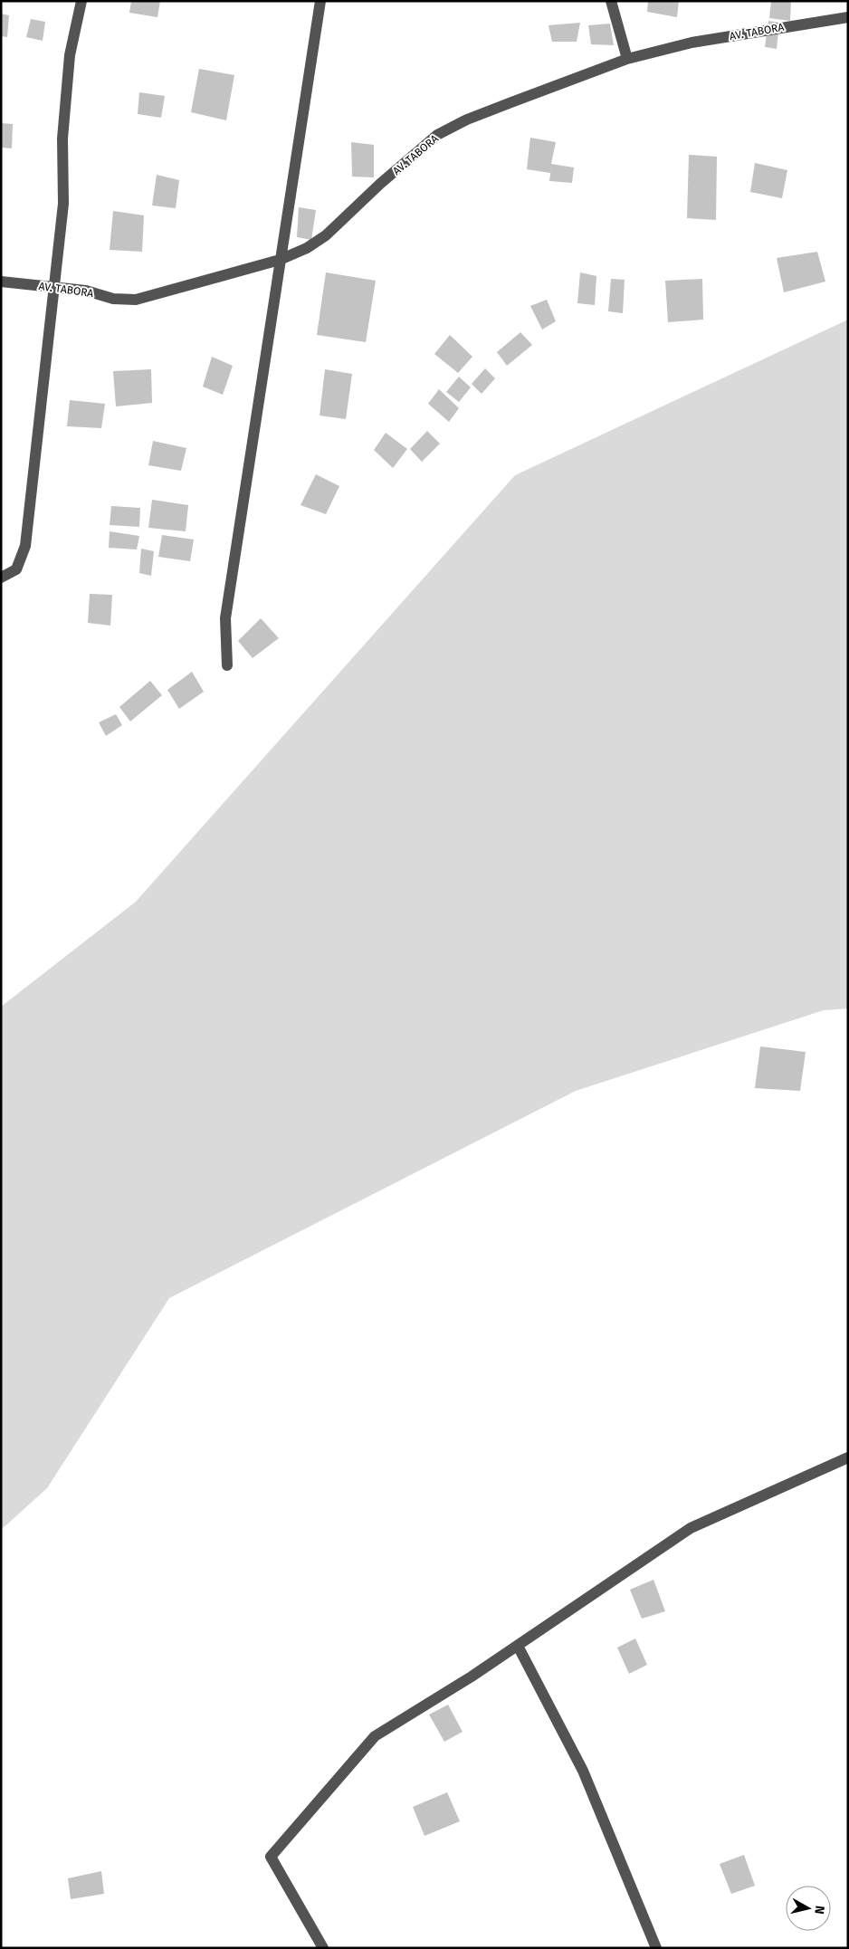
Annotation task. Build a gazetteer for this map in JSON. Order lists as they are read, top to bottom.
{
  "streets": {
    "street": ["AV. TABORA"]
  },
  "north": "right"
}
